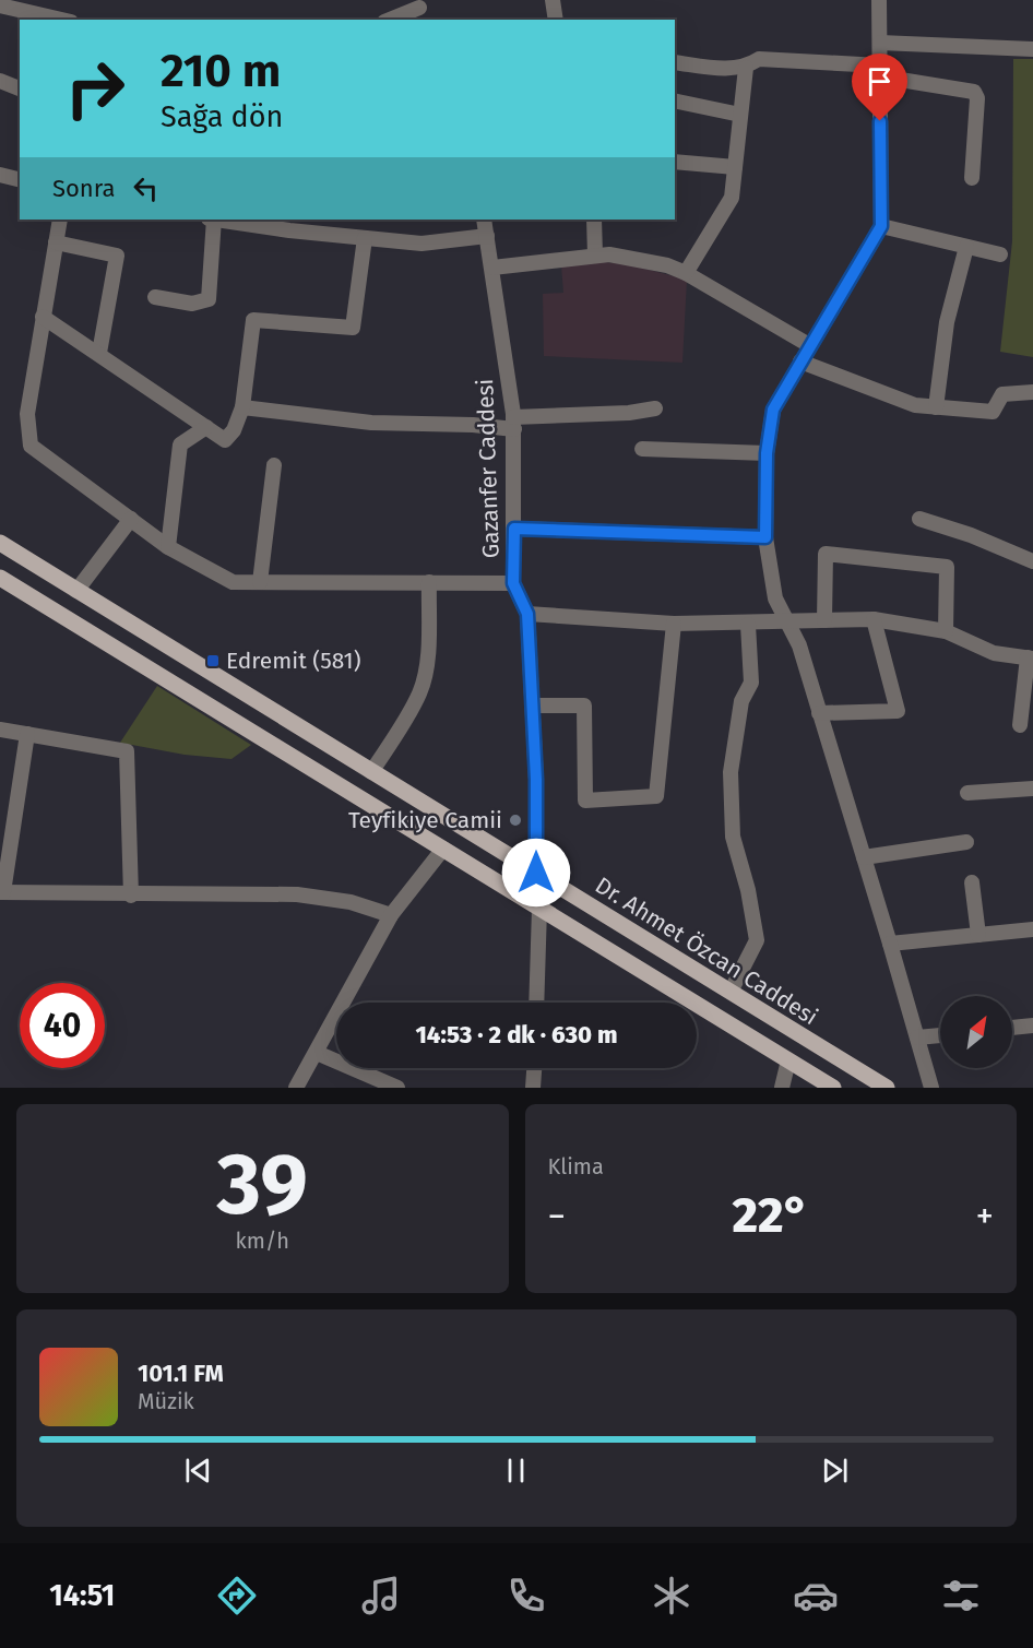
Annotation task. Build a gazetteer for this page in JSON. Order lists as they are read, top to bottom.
{
  "streets": {
    "main road": ["Dr. Ahmet Özcan Caddesi"],
    "street": ["Gazanfer Caddesi"]
  },
  "crossings": [
    ["Gazanfer Caddesi", "Dr. Ahmet Özcan Caddesi"]
  ],
  "places": {
    "transit": ["Edremit (581)"],
    "other": ["Teyfikiye Camii"]
  },
  "north": "top right",
  "page": {
    "turn": ["210 m", "Sağa dön"],
    "then": "Sonra",
    "limit": "40",
    "trip": "14:53 · 2 dk · 630 m",
    "tile": [
      ["39", "km/h"],
      "Klima"
    ],
    "heat": ["−", "22°", "+"],
    "song": ["101.1 FM", "Müzik"],
    "tabs": "14:51"
  }
}
